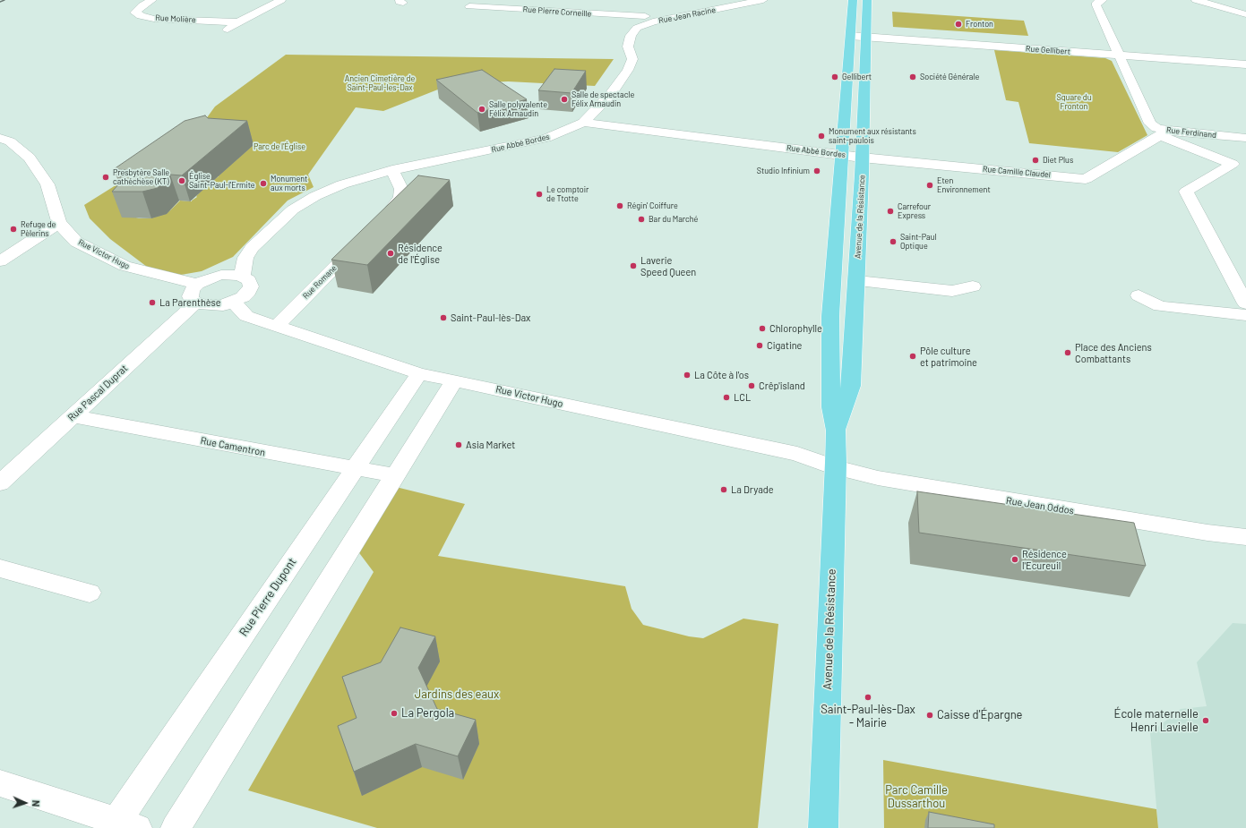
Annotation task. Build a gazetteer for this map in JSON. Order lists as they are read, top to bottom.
{
  "streets": {
    "main road": ["Avenue de la Résistance"],
    "street": [
      "Rue Pierre Corneille",
      "Rue Jean Racine",
      "Rue Molière",
      "Rue Gellibert",
      "Rue Ferdinand",
      "Rue Abbé Bordes",
      "Rue Camille Claudel",
      "Rue Victor Hugo",
      "Rue Romane",
      "Rue Pascal Duprat",
      "Rue Camentron",
      "Rue Jean Oddos",
      "Rue Pierre Dupont"
    ]
  },
  "crossings": [
    ["Rue Pierre Corneille", "Rue Jean Racine"],
    ["Rue Gellibert", "Rue Ferdinand"],
    ["Rue Gellibert", "Avenue de la Résistance"],
    ["Rue Ferdinand", "Rue Camille Claudel"],
    ["Rue Abbé Bordes", "Rue Camille Claudel"],
    ["Rue Abbé Bordes", "Avenue de la Résistance"],
    ["Rue Camille Claudel", "Avenue de la Résistance"],
    ["Avenue de la Résistance", "Rue Victor Hugo"],
    ["Avenue de la Résistance", "Rue Jean Oddos"],
    ["Rue Victor Hugo", "Rue Romane"],
    ["Rue Victor Hugo", "Rue Jean Oddos"],
    ["Rue Victor Hugo", "Rue Pierre Dupont"],
    ["Rue Pascal Duprat", "Rue Camentron"],
    ["Rue Camentron", "Rue Pierre Dupont"]
  ],
  "parks": [
    "Ancien Cimetière de Saint-Paul-les-Dax",
    "Square du Fronton",
    "Parc de l'Église",
    "Jardins des eaux",
    "Parc Camille Dussarthou"
  ],
  "places": [
    "Fronton",
    "Gellibert",
    "Société Générale",
    "Salle de spectacle Félix Arnaudin",
    "Salle polyvalente Félix Arnaudin",
    "Monument aux résistants saint-paulois",
    "Diet Plus",
    "Studio Infinium",
    "Presbytère Salle cathéchèse (KT)",
    "Église Saint-Paul-l'Ermite",
    "Monument aux morts",
    "Eten Environnement",
    "Le comptoir de Ttotte",
    "Régin' Coiffure",
    "Carrefour Express",
    "Bar du Marché",
    "Refuge de Pèlerins",
    "Saint-Paul Optique",
    "Résidence de l'Église",
    "Laverie Speed Queen",
    "La Parenthèse",
    "Saint-Paul-lès-Dax",
    "Chlorophylle",
    "Cigatine",
    "Place des Anciens Combattants",
    "Pôle culture et patrimoine",
    "La Côte à l'os",
    "Crêp'island",
    "LCL",
    "Asia Market",
    "La Dryade",
    "Résidence l'Ecureuil",
    "Saint-Paul-lès-Dax - Mairie",
    "La Pergola",
    "Caisse d'Épargne",
    "École maternelle Henri Lavielle"
  ],
  "north": "right"
}
